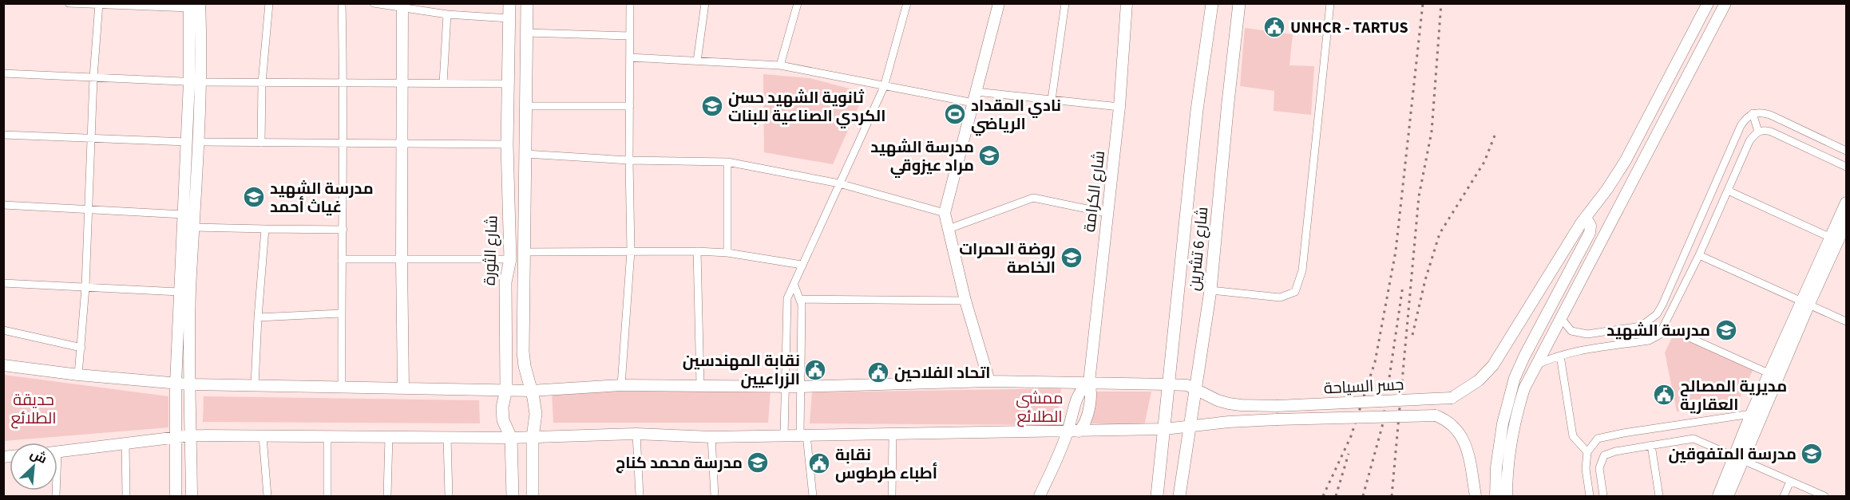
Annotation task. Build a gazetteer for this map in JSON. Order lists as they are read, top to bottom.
{
  "streets": {
    "main road": ["شارع 6 تشرين", "شارع الثورة"],
    "street": ["شارع الكرامة", "جسر السياحة"]
  },
  "crossings": [
    ["شارع الكرامة", "جسر السياحة"],
    ["شارع 6 تشرين", "جسر السياحة"],
    ["شارع الثورة", "جسر السياحة"]
  ],
  "parks": ["ممشى الطلائع", "حديقة الطلائع"],
  "places": {
    "public building": [
      "UNHCR - TARTUS",
      "نقابة المهندسين الزراعيين",
      "اتحاد الفلاحين",
      "مديرية المصالح العقارية",
      "نقابة أطباء طرطوس"
    ],
    "school or university": [
      "ثانوية الشهيد حسن الكردي الصناعية للبنات",
      "مدرسة الشهيد مراد عيزوقي",
      "مدرسة الشهيد غياث أحمد",
      "روضة الحمرات الخاصة",
      "مدرسة الشهيد",
      "مدرسة المتفوقين",
      "مدرسة محمد كناج"
    ],
    "sports": ["نادي المقداد الرياضي"]
  },
  "north": "top right"
}
